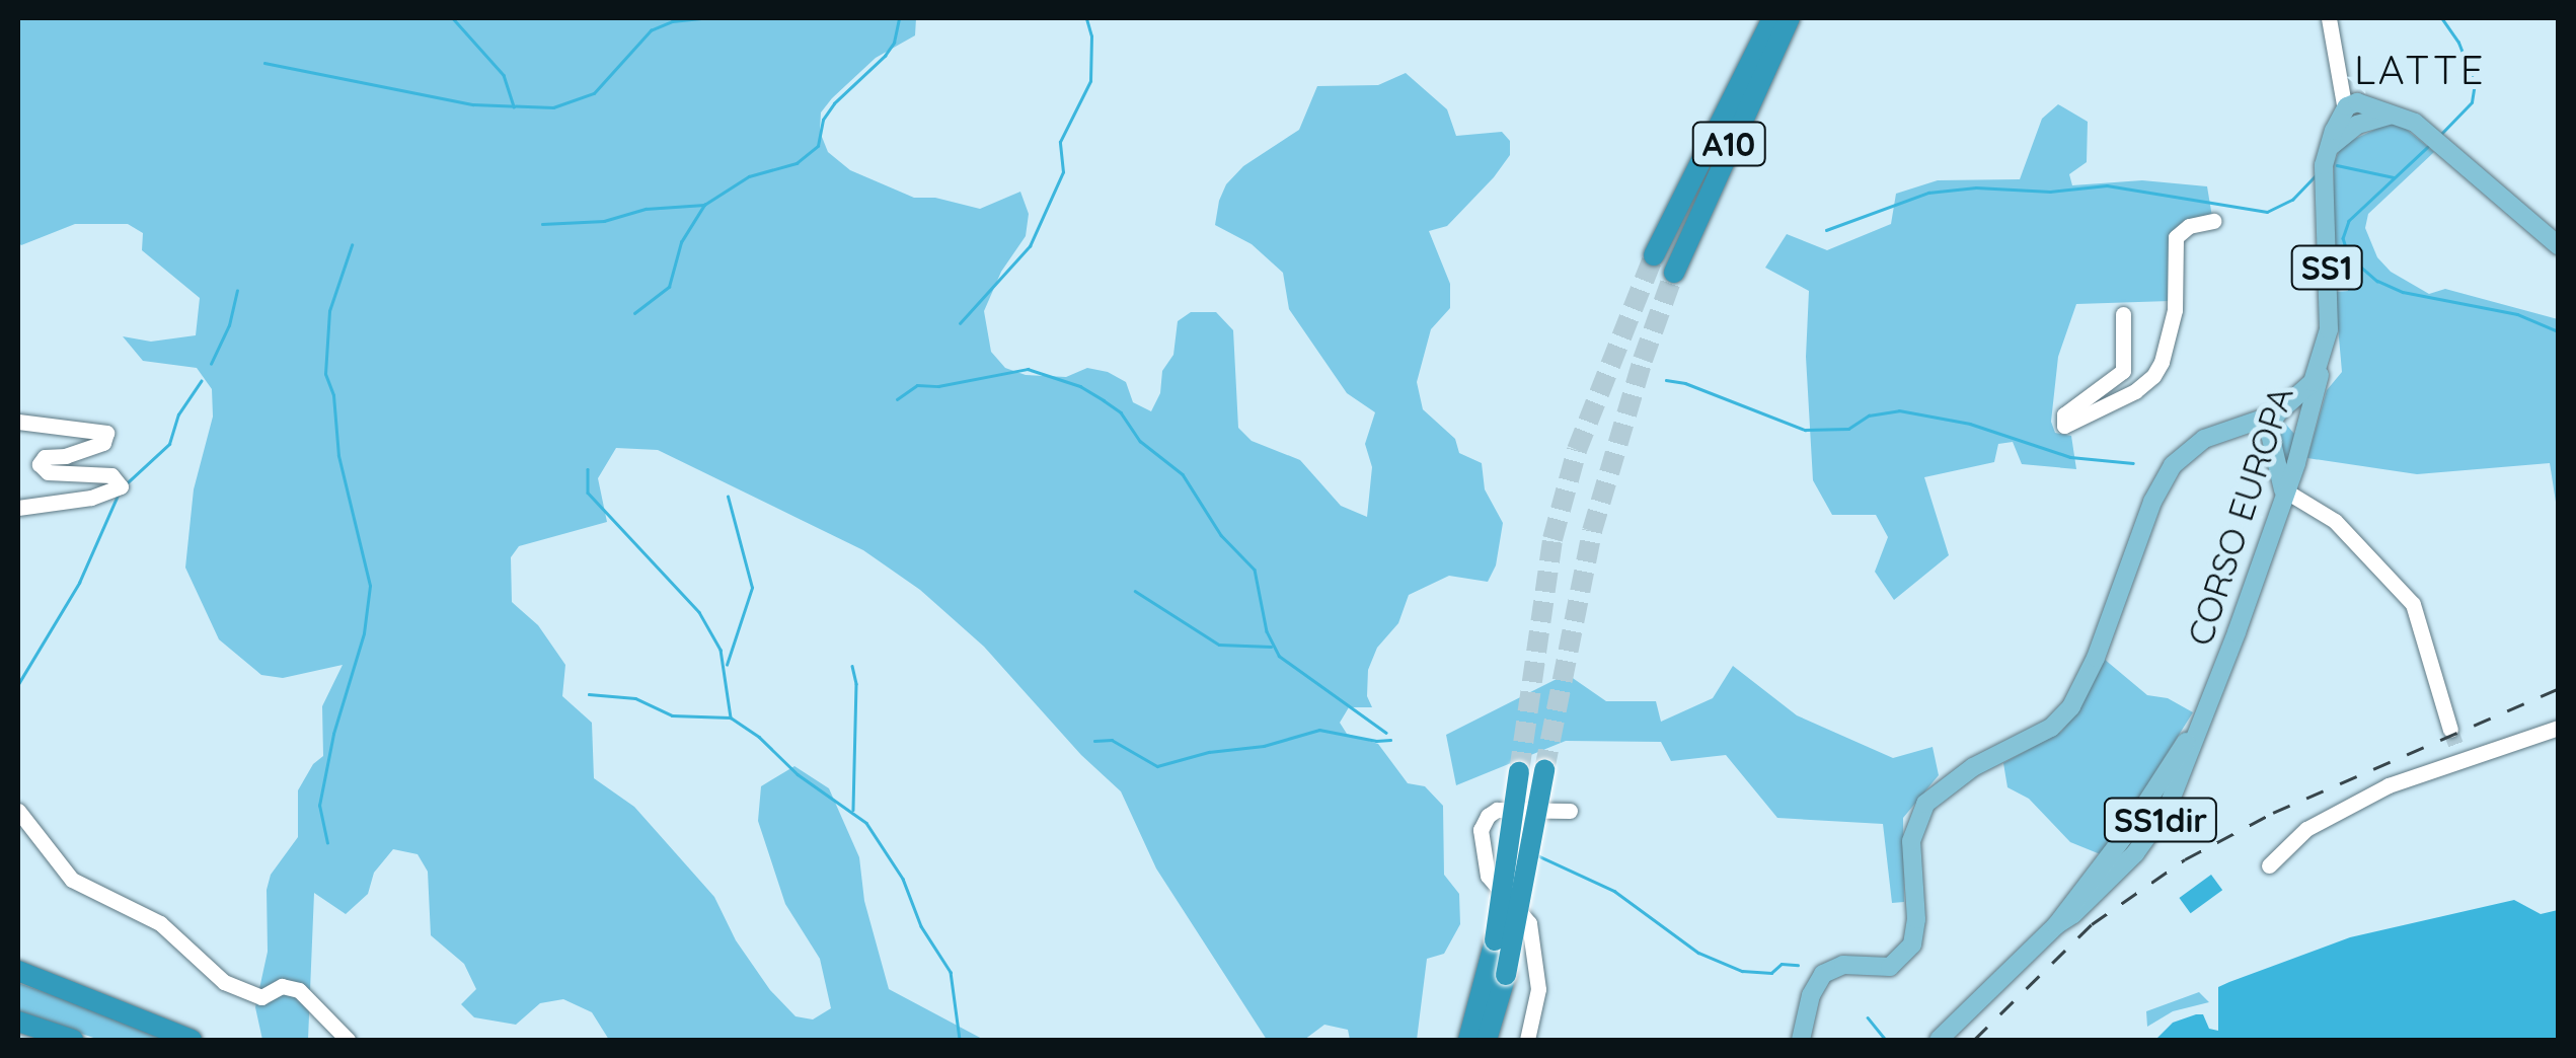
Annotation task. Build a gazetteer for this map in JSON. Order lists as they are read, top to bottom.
{
  "streets": {
    "highway": ["A10"],
    "main road": ["SS1", "CORSO EUROPA", "SS1dir"]
  },
  "crossings": [
    ["SS1", "CORSO EUROPA"]
  ],
  "districts": ["LATTE"]
}
